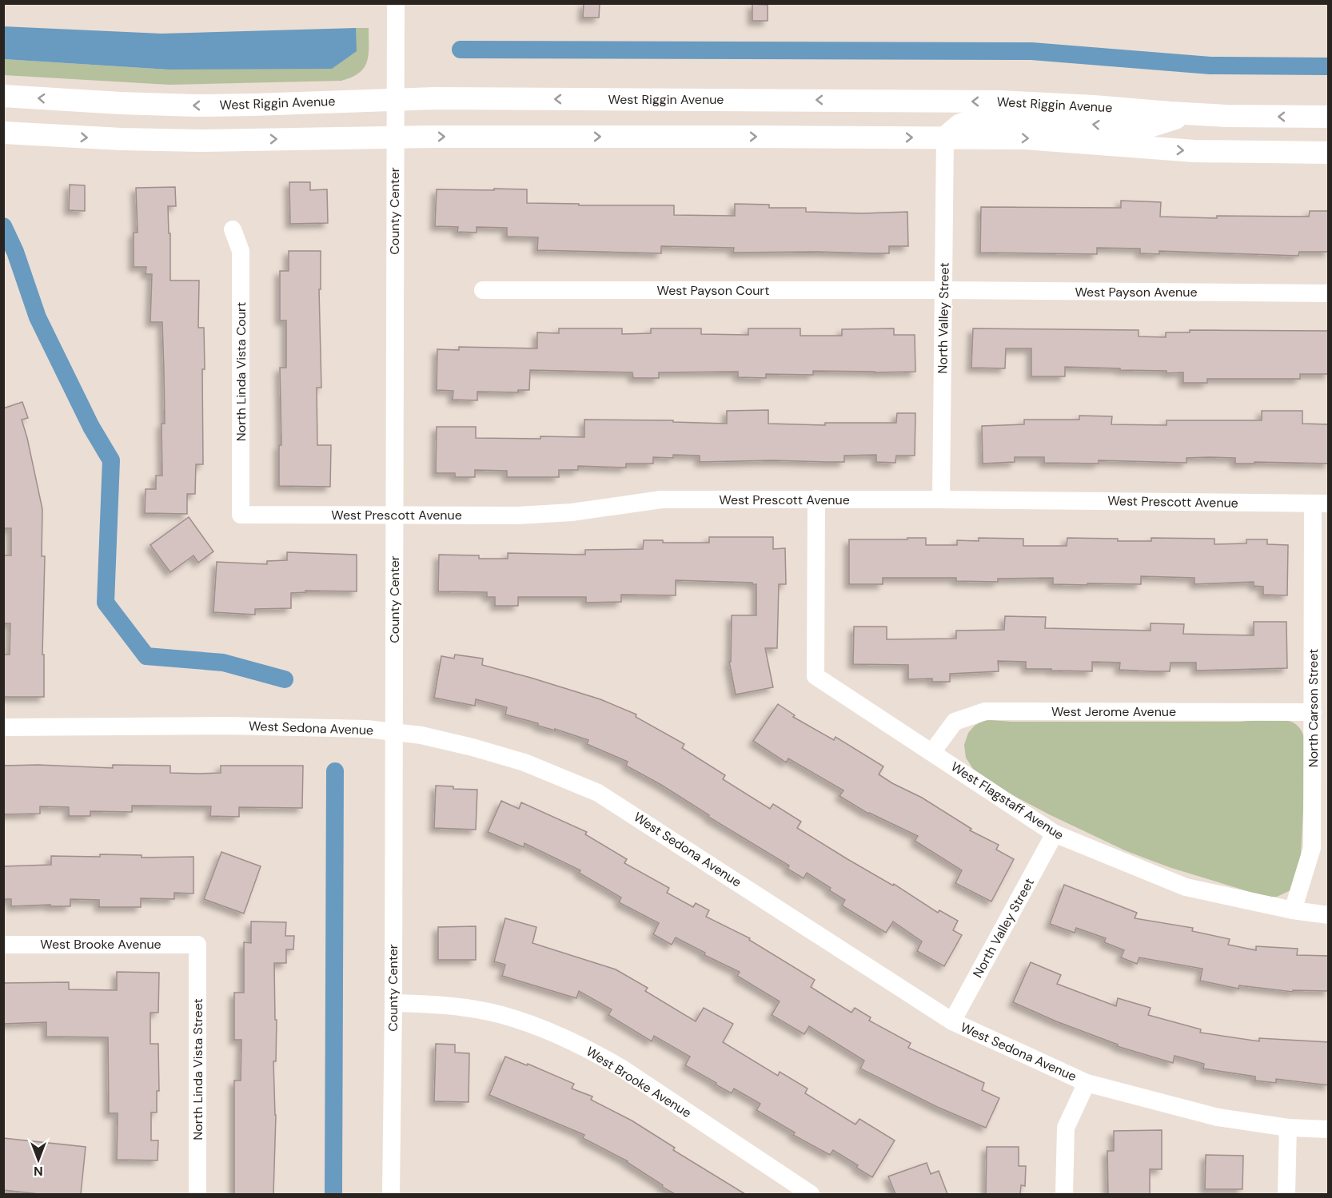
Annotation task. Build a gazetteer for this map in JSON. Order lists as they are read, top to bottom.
{
  "streets": {
    "main road": ["West Riggin Avenue"],
    "street": [
      "County Center",
      "West Payson Court",
      "West Payson Avenue",
      "North Valley Street",
      "North Linda Vista Court",
      "West Prescott Avenue",
      "North Carson Street",
      "West Jerome Avenue",
      "West Sedona Avenue",
      "West Flagstaff Avenue",
      "West Brooke Avenue",
      "North Linda Vista Street"
    ]
  },
  "crossings": [
    ["West Riggin Avenue", "County Center"],
    ["County Center", "West Prescott Avenue"],
    ["County Center", "West Sedona Avenue"],
    ["County Center", "West Brooke Avenue"],
    ["West Payson Court", "West Payson Avenue"],
    ["West Payson Court", "North Valley Street"],
    ["West Payson Avenue", "North Valley Street"],
    ["North Valley Street", "West Prescott Avenue"],
    ["North Valley Street", "West Sedona Avenue"],
    ["North Valley Street", "West Flagstaff Avenue"],
    ["North Linda Vista Court", "West Prescott Avenue"],
    ["West Prescott Avenue", "North Carson Street"],
    ["West Prescott Avenue", "West Flagstaff Avenue"],
    ["North Carson Street", "West Jerome Avenue"],
    ["North Carson Street", "West Flagstaff Avenue"],
    ["West Jerome Avenue", "West Flagstaff Avenue"],
    ["West Brooke Avenue", "North Linda Vista Street"]
  ],
  "north": "bottom"
}
